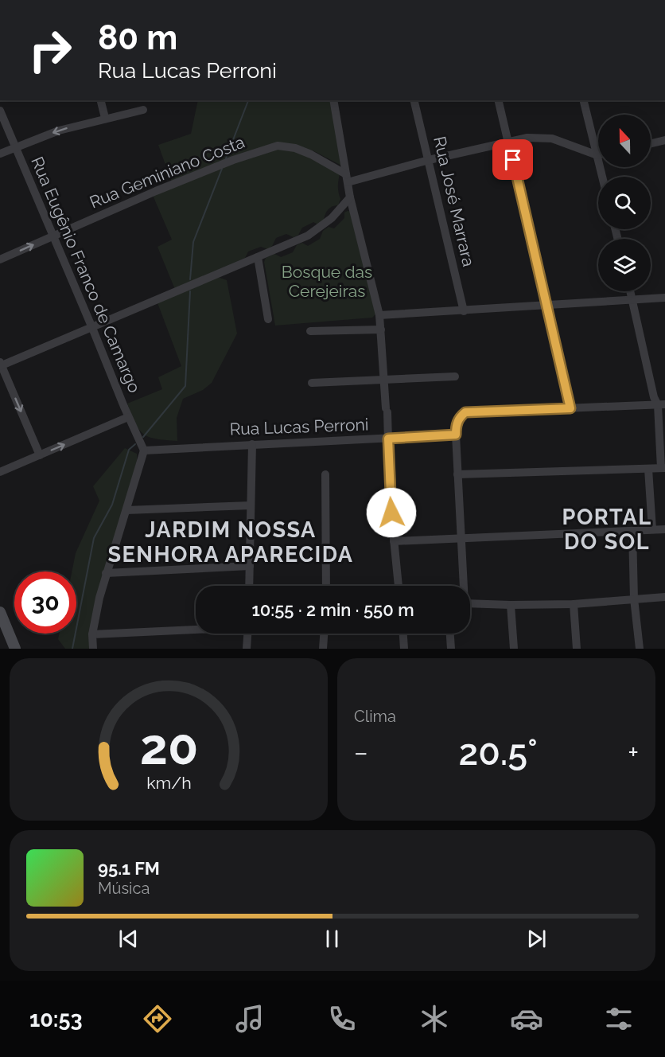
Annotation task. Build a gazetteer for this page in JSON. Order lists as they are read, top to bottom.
{
  "streets": {
    "street": [
      "Rua Geminiano Costa",
      "Rua José Marrara",
      "Rua Eugênio Franco de Camargo",
      "Rua Lucas Perroni"
    ]
  },
  "crossings": [
    ["Rua Geminiano Costa", "Rua Eugênio Franco de Camargo"],
    ["Rua Eugênio Franco de Camargo", "Rua Lucas Perroni"]
  ],
  "districts": ["PORTAL DO SOL", "JARDIM NOSSA SENHORA APARECIDA"],
  "parks": ["Bosque das Cerejeiras"],
  "north": "top",
  "page": {
    "turn": ["80 m", "Rua Lucas Perroni"],
    "limit": "30",
    "trip": "10:55 · 2 min · 550 m",
    "tile": "Clima",
    "heat": ["−", "20.5°", "+"],
    "song": ["95.1 FM", "Música"],
    "tabs": "10:53",
    "gauge": ["20", "km/h"]
  }
}
